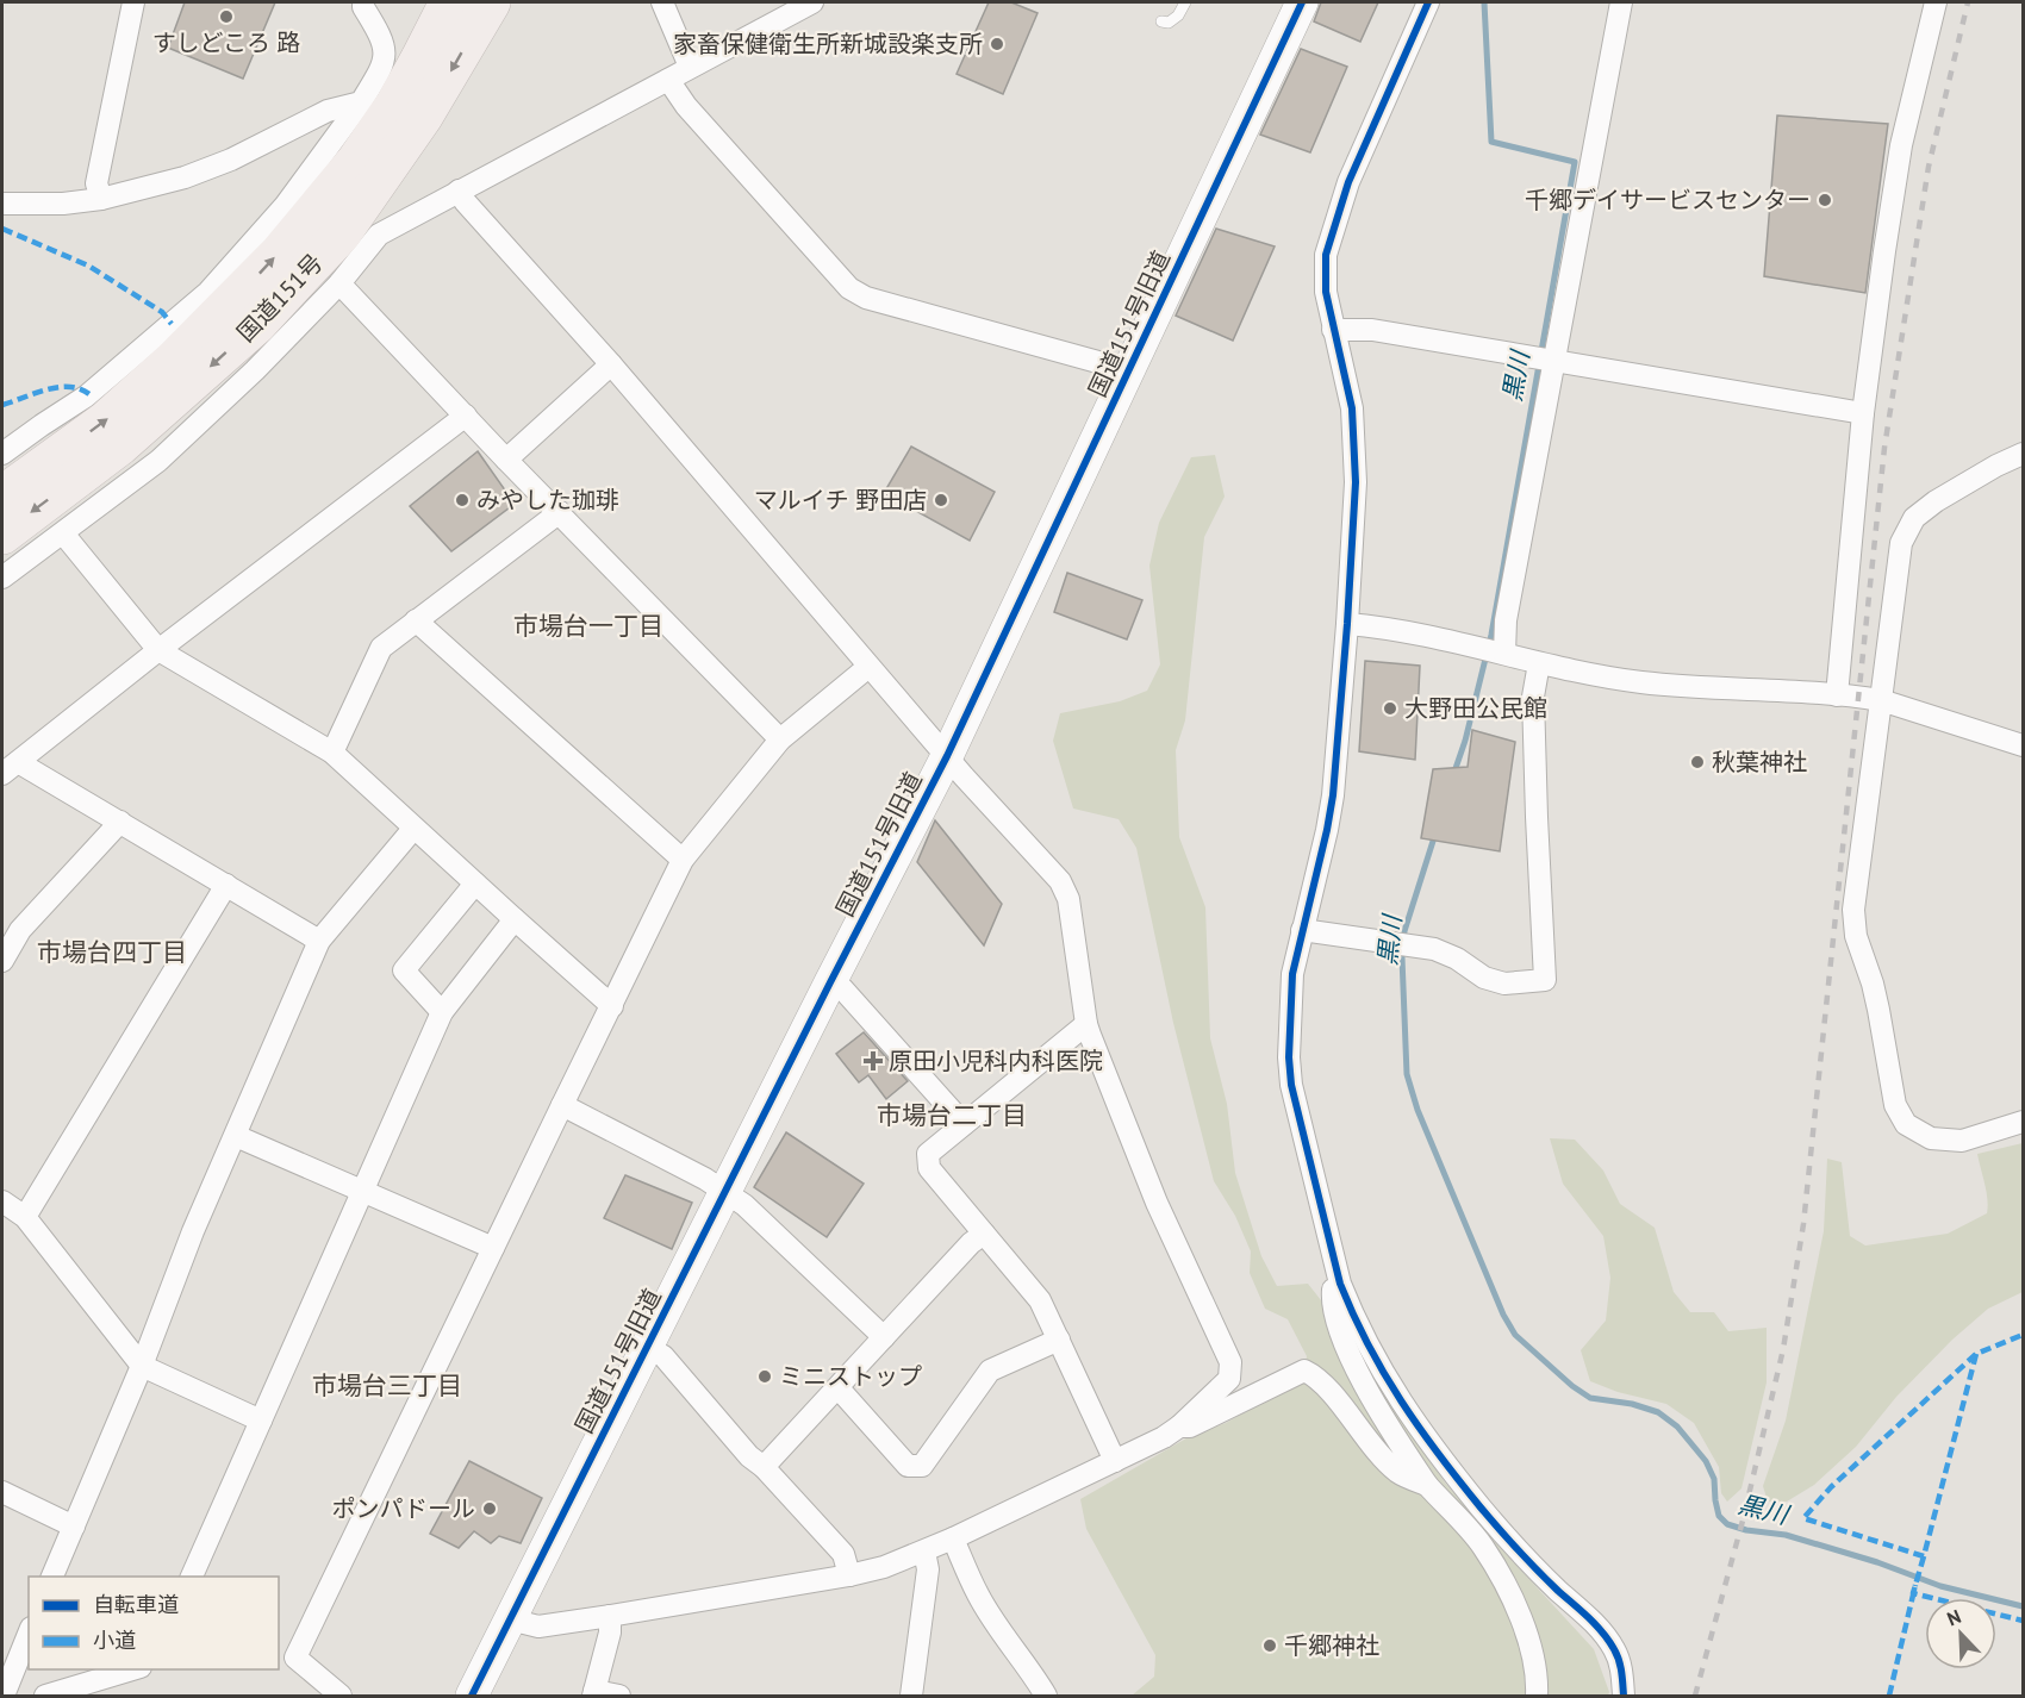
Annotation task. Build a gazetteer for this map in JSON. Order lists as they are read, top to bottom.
{
  "streets": {
    "highway": ["国道151号"],
    "street": ["国道151号旧道"]
  },
  "districts": [
    "市場台一丁目",
    "市場台四丁目",
    "市場台二丁目",
    "市場台三丁目"
  ],
  "water": ["黒川"],
  "places": {
    "other": [
      "すしどころ 路",
      "家畜保健衛生所新城設楽支所",
      "千郷デイサービスセンター",
      "みやした珈琲",
      "マルイチ 野田店",
      "大野田公民館",
      "秋葉神社",
      "ミニストップ",
      "ポンパドール",
      "千郷神社"
    ],
    "health": ["原田小児科内科医院"]
  },
  "legend": ["自転車道", "小道"],
  "north": "top left"
}
